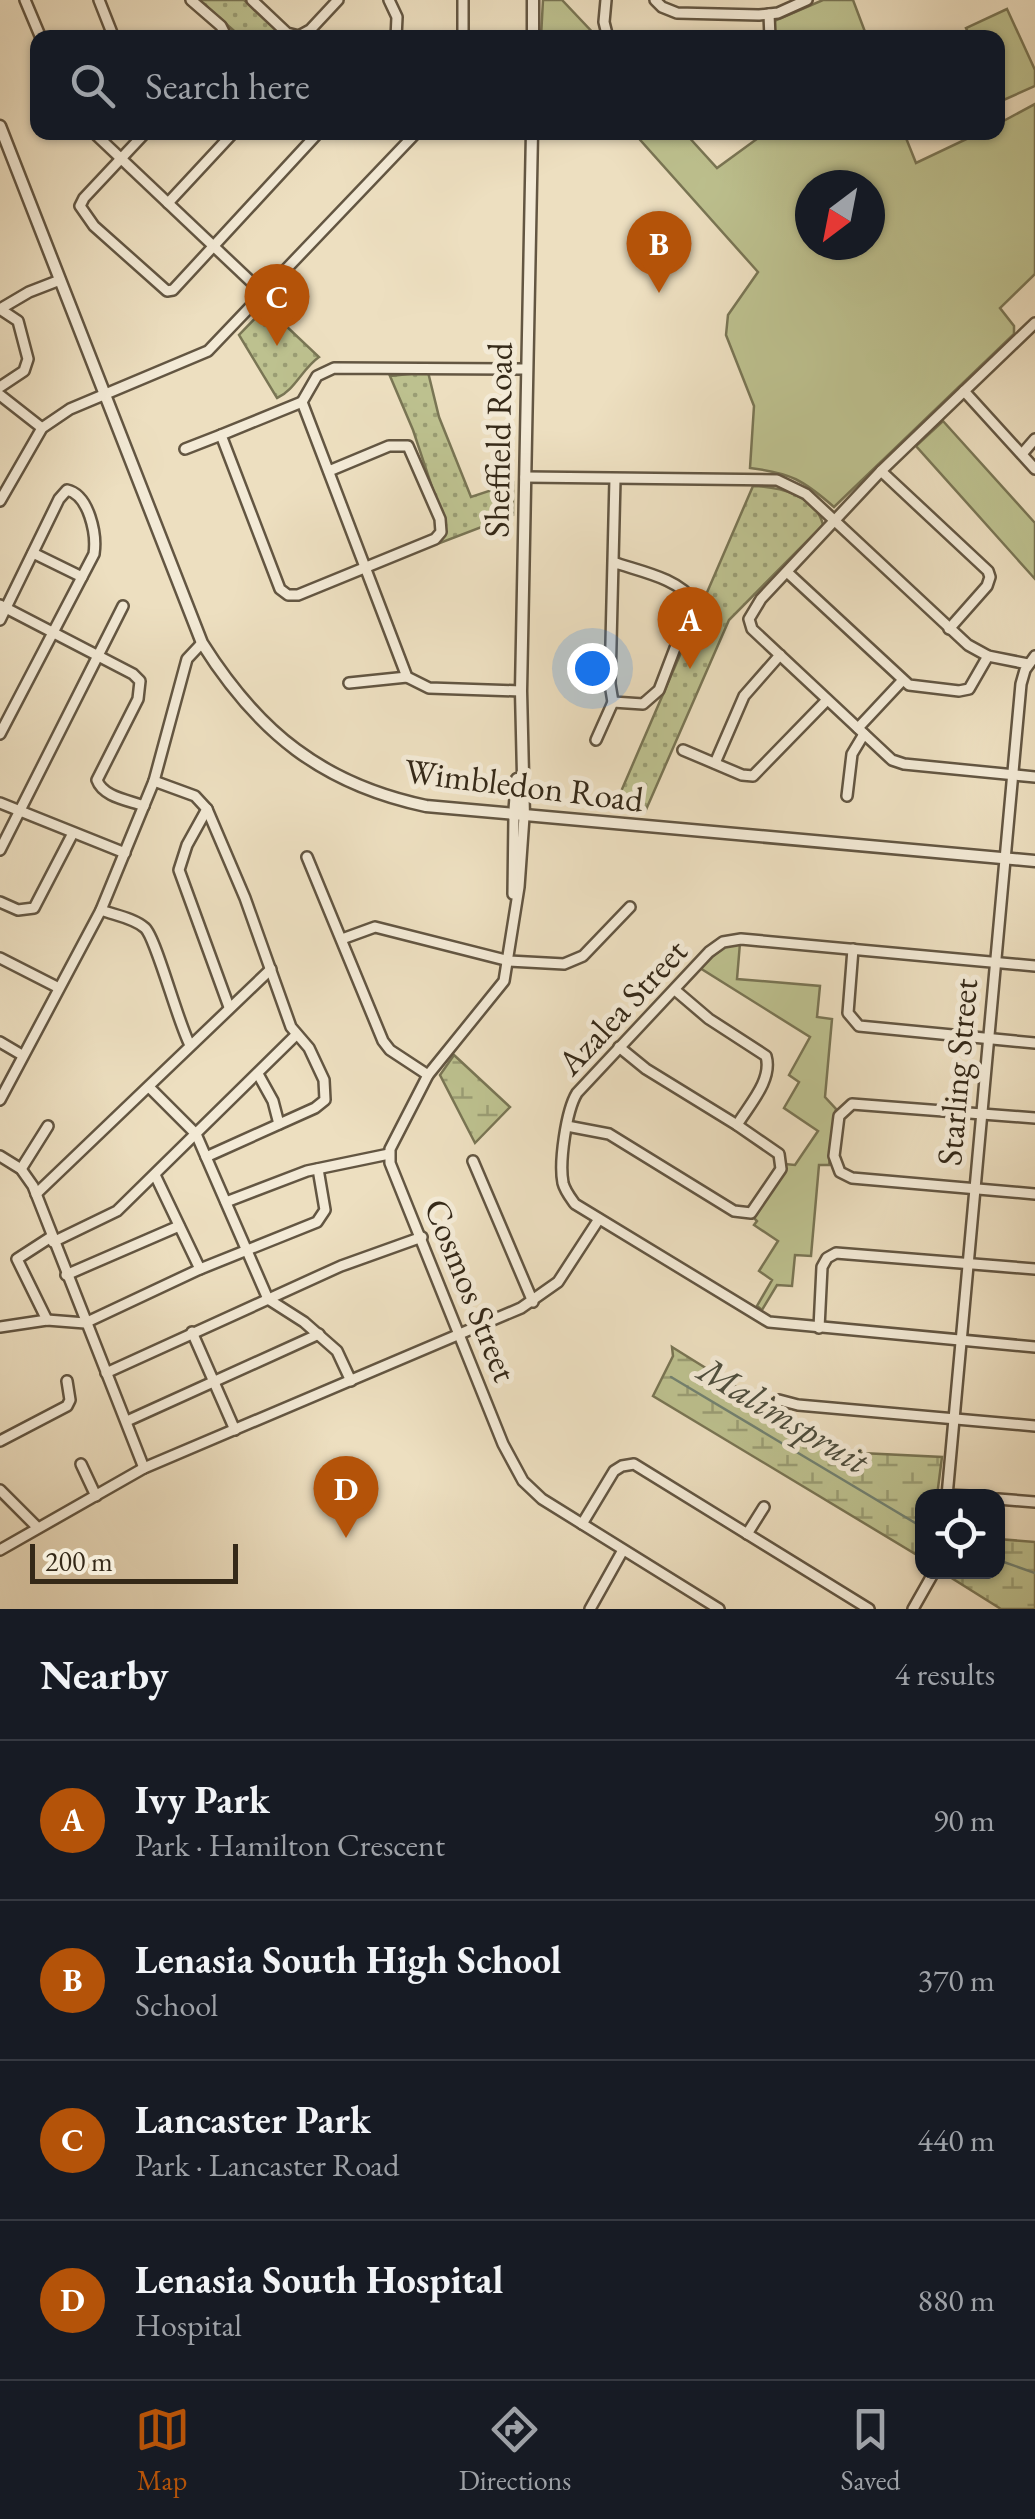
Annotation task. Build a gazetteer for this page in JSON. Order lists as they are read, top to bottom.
{
  "streets": {
    "street": [
      "Sheffield Road",
      "Wimbledon Road",
      "Azalea Street",
      "Starling Street",
      "Cosmos Street"
    ]
  },
  "crossings": [
    ["Sheffield Road", "Wimbledon Road"],
    ["Wimbledon Road", "Starling Street"],
    ["Azalea Street", "Starling Street"]
  ],
  "water": ["Malimspruit"],
  "scale_bar": "200 m",
  "north": "bottom left",
  "page": {
    "search": "Search here",
    "pins": [
      "B",
      "C",
      "A",
      "D"
    ],
    "scale": "200 m",
    "heading": ["Nearby", "4 results"],
    "list": [
      {
        "mark": "A",
        "name": "Ivy Park",
        "note": "Park · Hamilton Crescent",
        "value": "90 m"
      },
      {
        "mark": "B",
        "name": "Lenasia South High School",
        "note": "School",
        "value": "370 m"
      },
      {
        "mark": "C",
        "name": "Lancaster Park",
        "note": "Park · Lancaster Road",
        "value": "440 m"
      },
      {
        "mark": "D",
        "name": "Lenasia South Hospital",
        "note": "Hospital",
        "value": "880 m"
      }
    ],
    "nav": ["Map", "Directions", "Saved"]
  }
}
